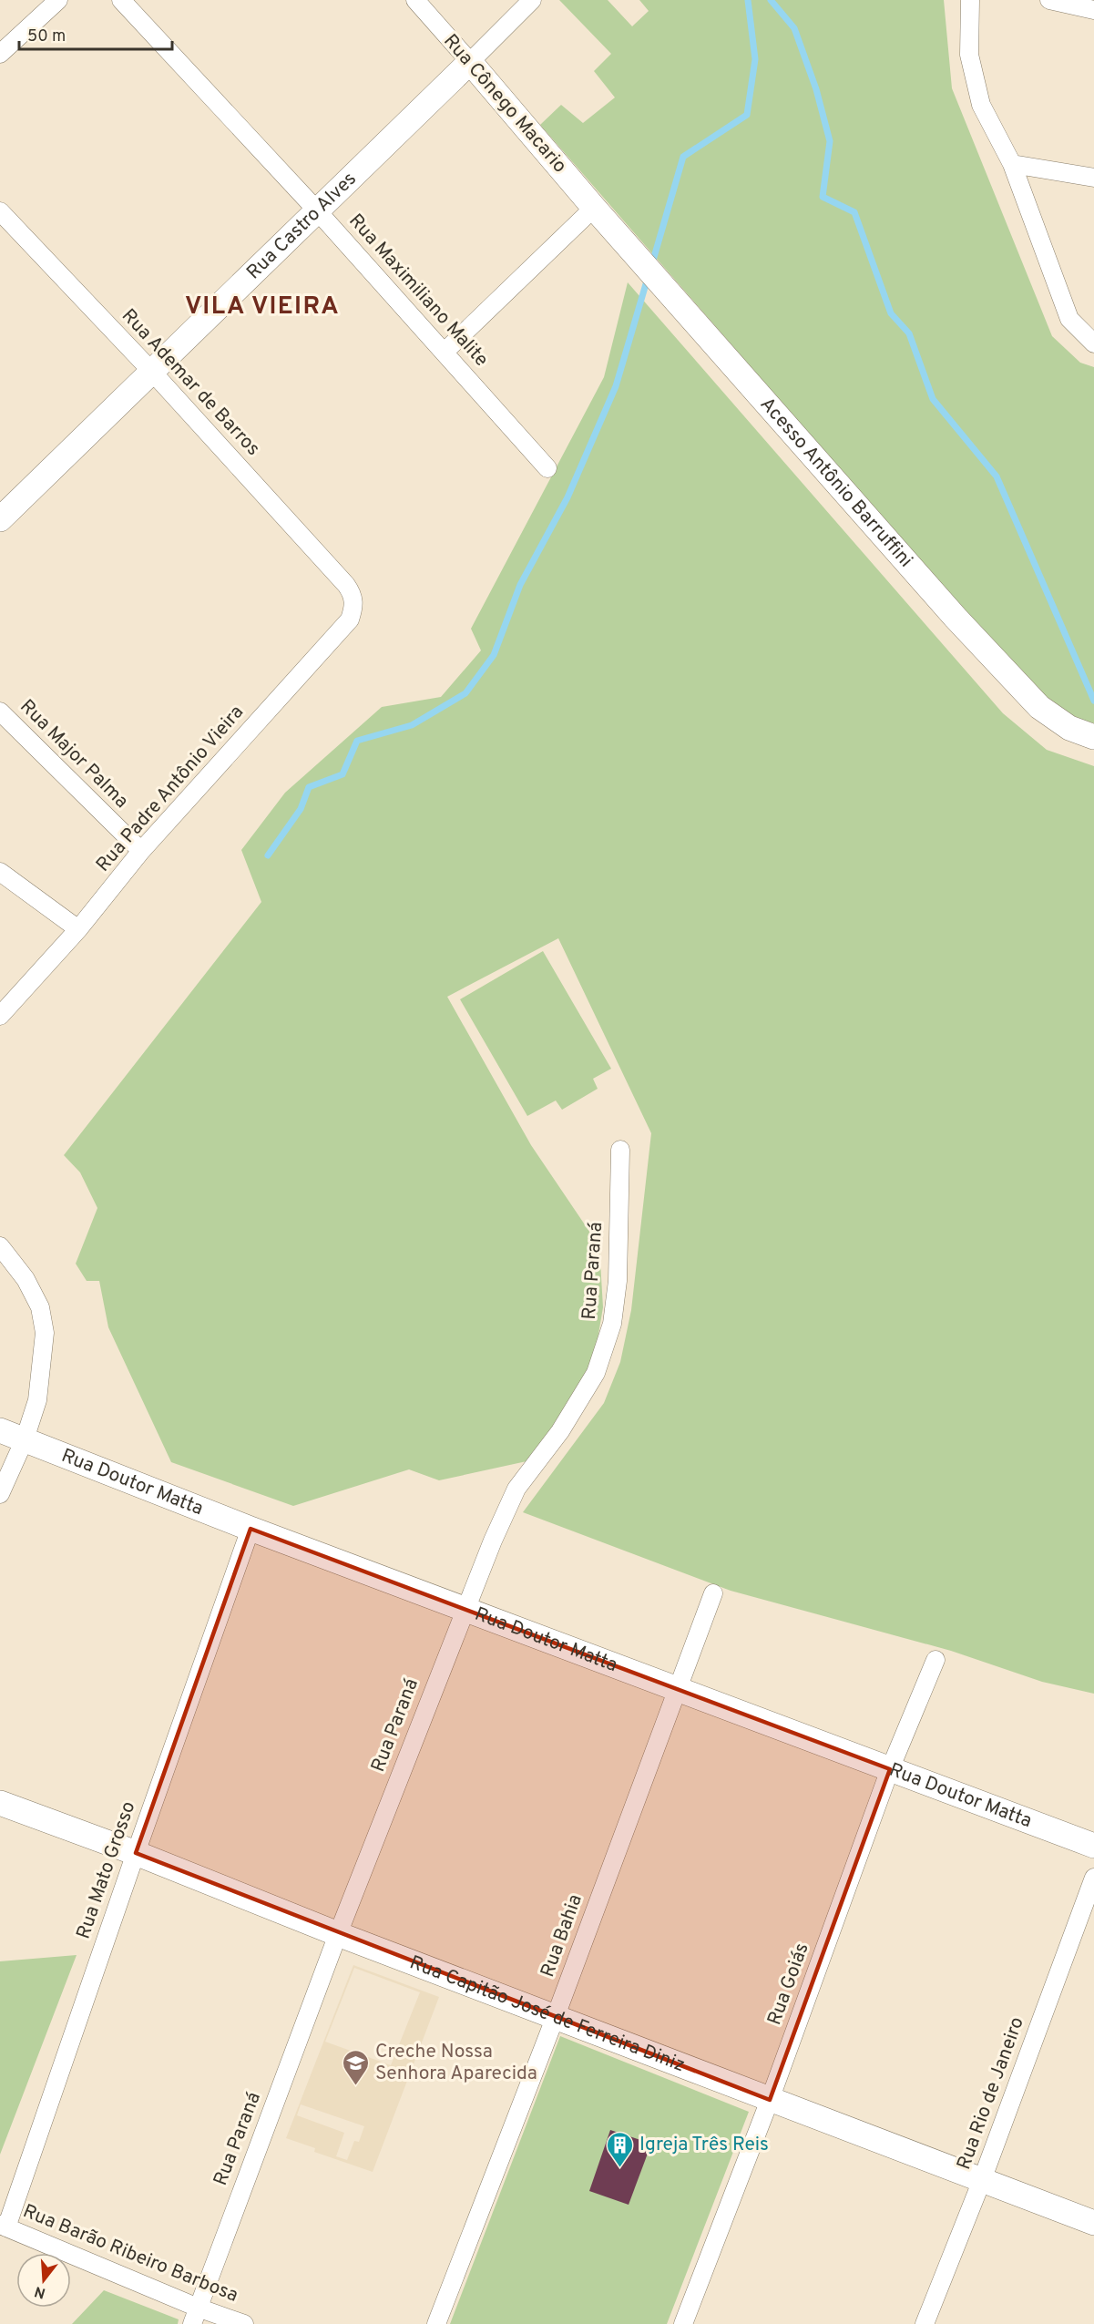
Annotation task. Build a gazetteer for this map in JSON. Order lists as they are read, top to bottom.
{
  "streets": {
    "street": [
      "Rua Cônego Macario",
      "Rua Castro Alves",
      "Rua Maximiliano Malite",
      "Rua Ademar de Barros",
      "Acesso Antônio Barruffini",
      "Rua Major Palma",
      "Rua Padre Antônio Vieira",
      "Rua Paraná",
      "Rua Doutor Matta",
      "Rua Mato Grosso",
      "Rua Bahia",
      "Rua Goiás",
      "Rua Capitão José de Ferreira Diniz",
      "Rua Rio de Janeiro",
      "Rua Barão Ribeiro Barbosa"
    ]
  },
  "crossings": [
    ["Rua Cônego Macario", "Rua Castro Alves"],
    ["Rua Cônego Macario", "Acesso Antônio Barruffini"],
    ["Rua Castro Alves", "Rua Maximiliano Malite"],
    ["Rua Castro Alves", "Rua Ademar de Barros"],
    ["Rua Ademar de Barros", "Rua Padre Antônio Vieira"],
    ["Rua Major Palma", "Rua Padre Antônio Vieira"],
    ["Rua Paraná", "Rua Doutor Matta"],
    ["Rua Paraná", "Rua Capitão José de Ferreira Diniz"],
    ["Rua Paraná", "Rua Barão Ribeiro Barbosa"],
    ["Rua Doutor Matta", "Rua Mato Grosso"],
    ["Rua Doutor Matta", "Rua Bahia"],
    ["Rua Doutor Matta", "Rua Goiás"],
    ["Rua Mato Grosso", "Rua Capitão José de Ferreira Diniz"],
    ["Rua Mato Grosso", "Rua Barão Ribeiro Barbosa"],
    ["Rua Bahia", "Rua Capitão José de Ferreira Diniz"],
    ["Rua Goiás", "Rua Capitão José de Ferreira Diniz"],
    ["Rua Capitão José de Ferreira Diniz", "Rua Rio de Janeiro"]
  ],
  "districts": ["VILA VIEIRA"],
  "places": {
    "school or university": ["Creche Nossa Senhora Aparecida"],
    "building": ["Igreja Três Reis"]
  },
  "scale_bar": "50 m",
  "north": "bottom"
}
